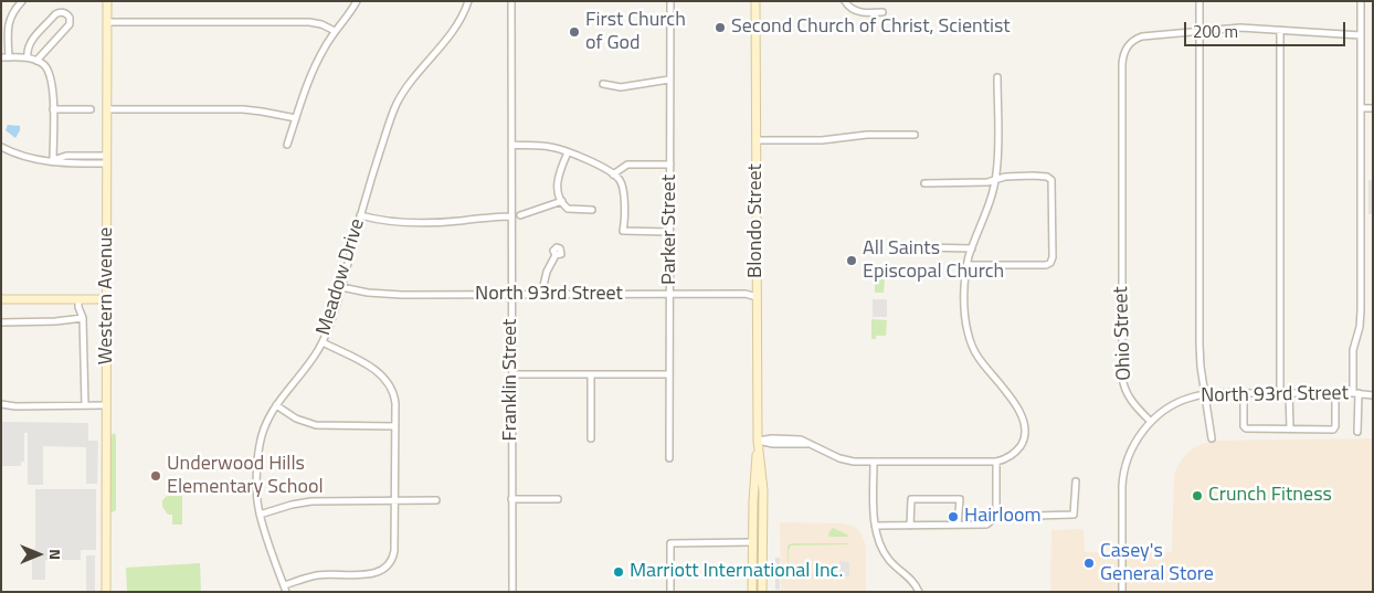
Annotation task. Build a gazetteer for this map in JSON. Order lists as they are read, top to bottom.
{
  "streets": {
    "main road": ["Blondo Street", "Western Avenue"],
    "street": [
      "Parker Street",
      "Meadow Drive",
      "North 93rd Street",
      "Ohio Street",
      "Franklin Street"
    ]
  },
  "crossings": [
    ["Blondo Street", "North 93rd Street"],
    ["Parker Street", "North 93rd Street"],
    ["Meadow Drive", "North 93rd Street"],
    ["North 93rd Street", "Ohio Street"],
    ["North 93rd Street", "Franklin Street"]
  ],
  "places": [
    "Second Church of Christ, Scientist",
    "First Church of God",
    "All Saints Episcopal Church",
    "Underwood Hills Elementary School",
    "Crunch Fitness",
    "Hairloom",
    "Casey's General Store",
    "Marriott International Inc."
  ],
  "scale_bar": "200 m",
  "north": "right"
}
